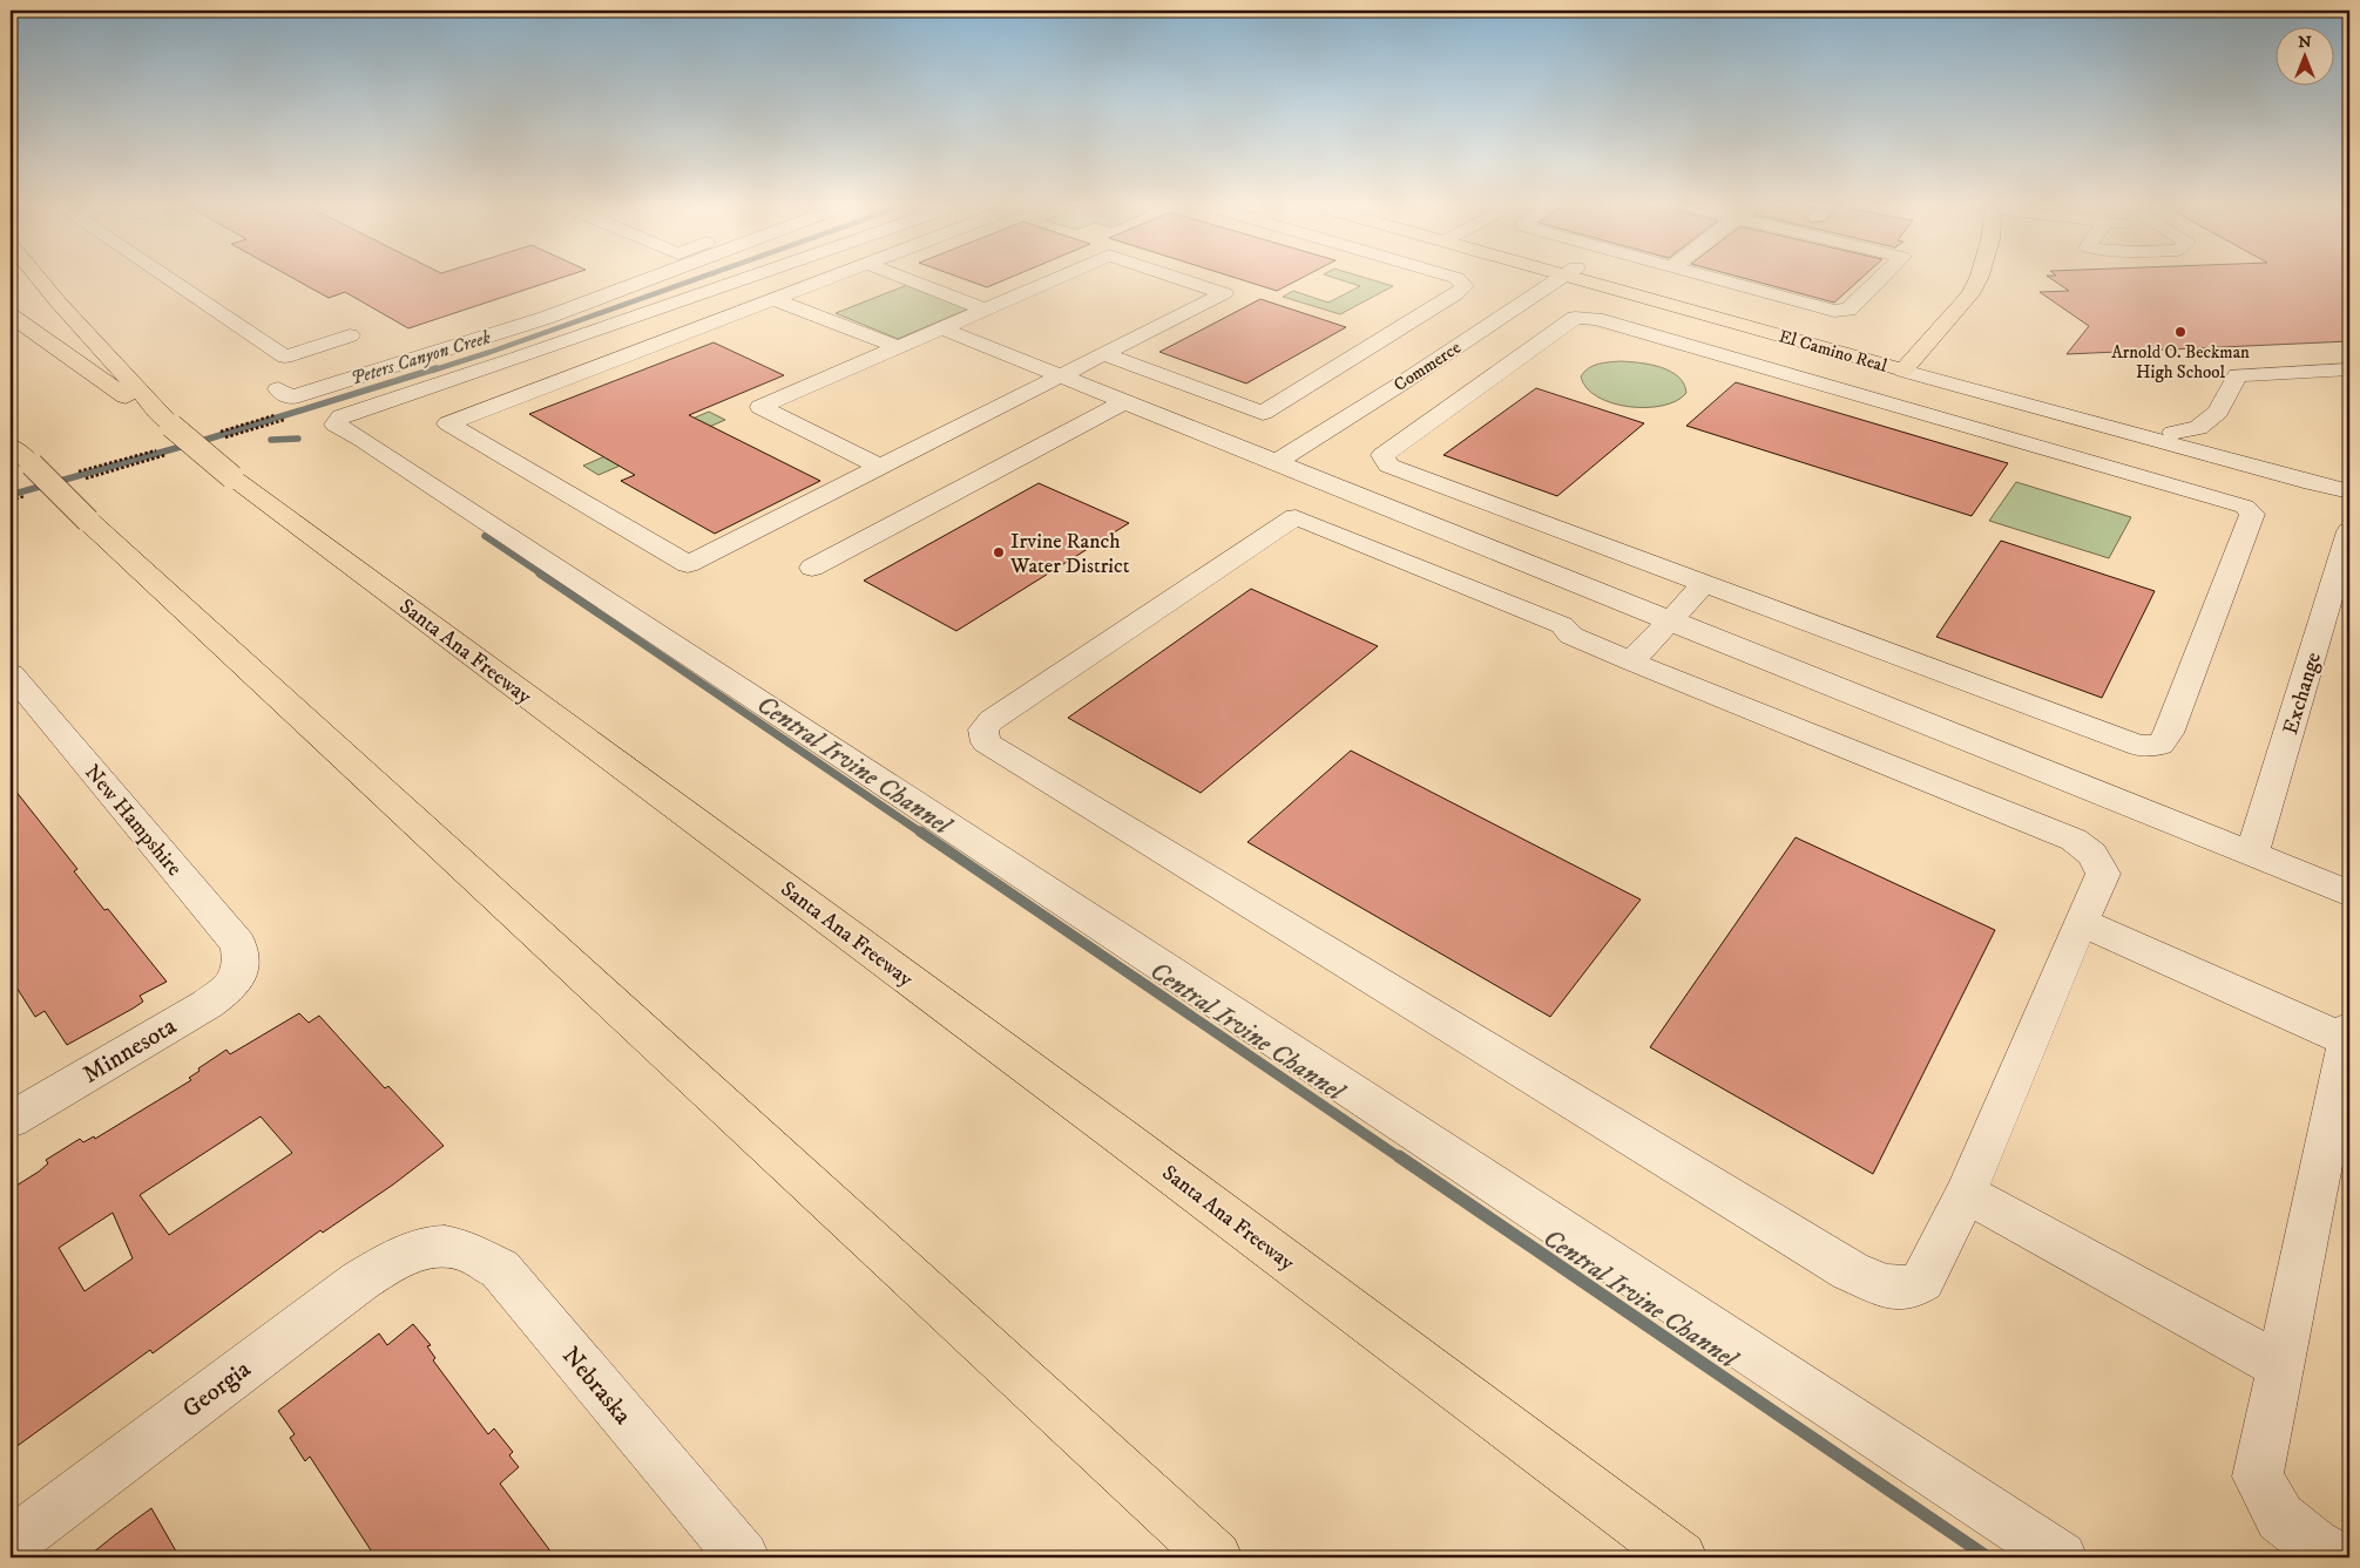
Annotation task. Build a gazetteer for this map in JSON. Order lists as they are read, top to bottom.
{
  "streets": {
    "main road": ["El Camino Real", "Santa Ana Freeway"],
    "street": [
      "Commerce",
      "Exchange",
      "New Hampshire",
      "Minnesota",
      "Nebraska",
      "Georgia"
    ]
  },
  "crossings": [
    ["New Hampshire", "Minnesota"],
    ["Nebraska", "Georgia"]
  ],
  "water": ["Peters Canyon Creek", "Central Irvine Channel"],
  "places": ["Arnold O. Beckman High School", "Irvine Ranch Water District"],
  "north": "top"
}
